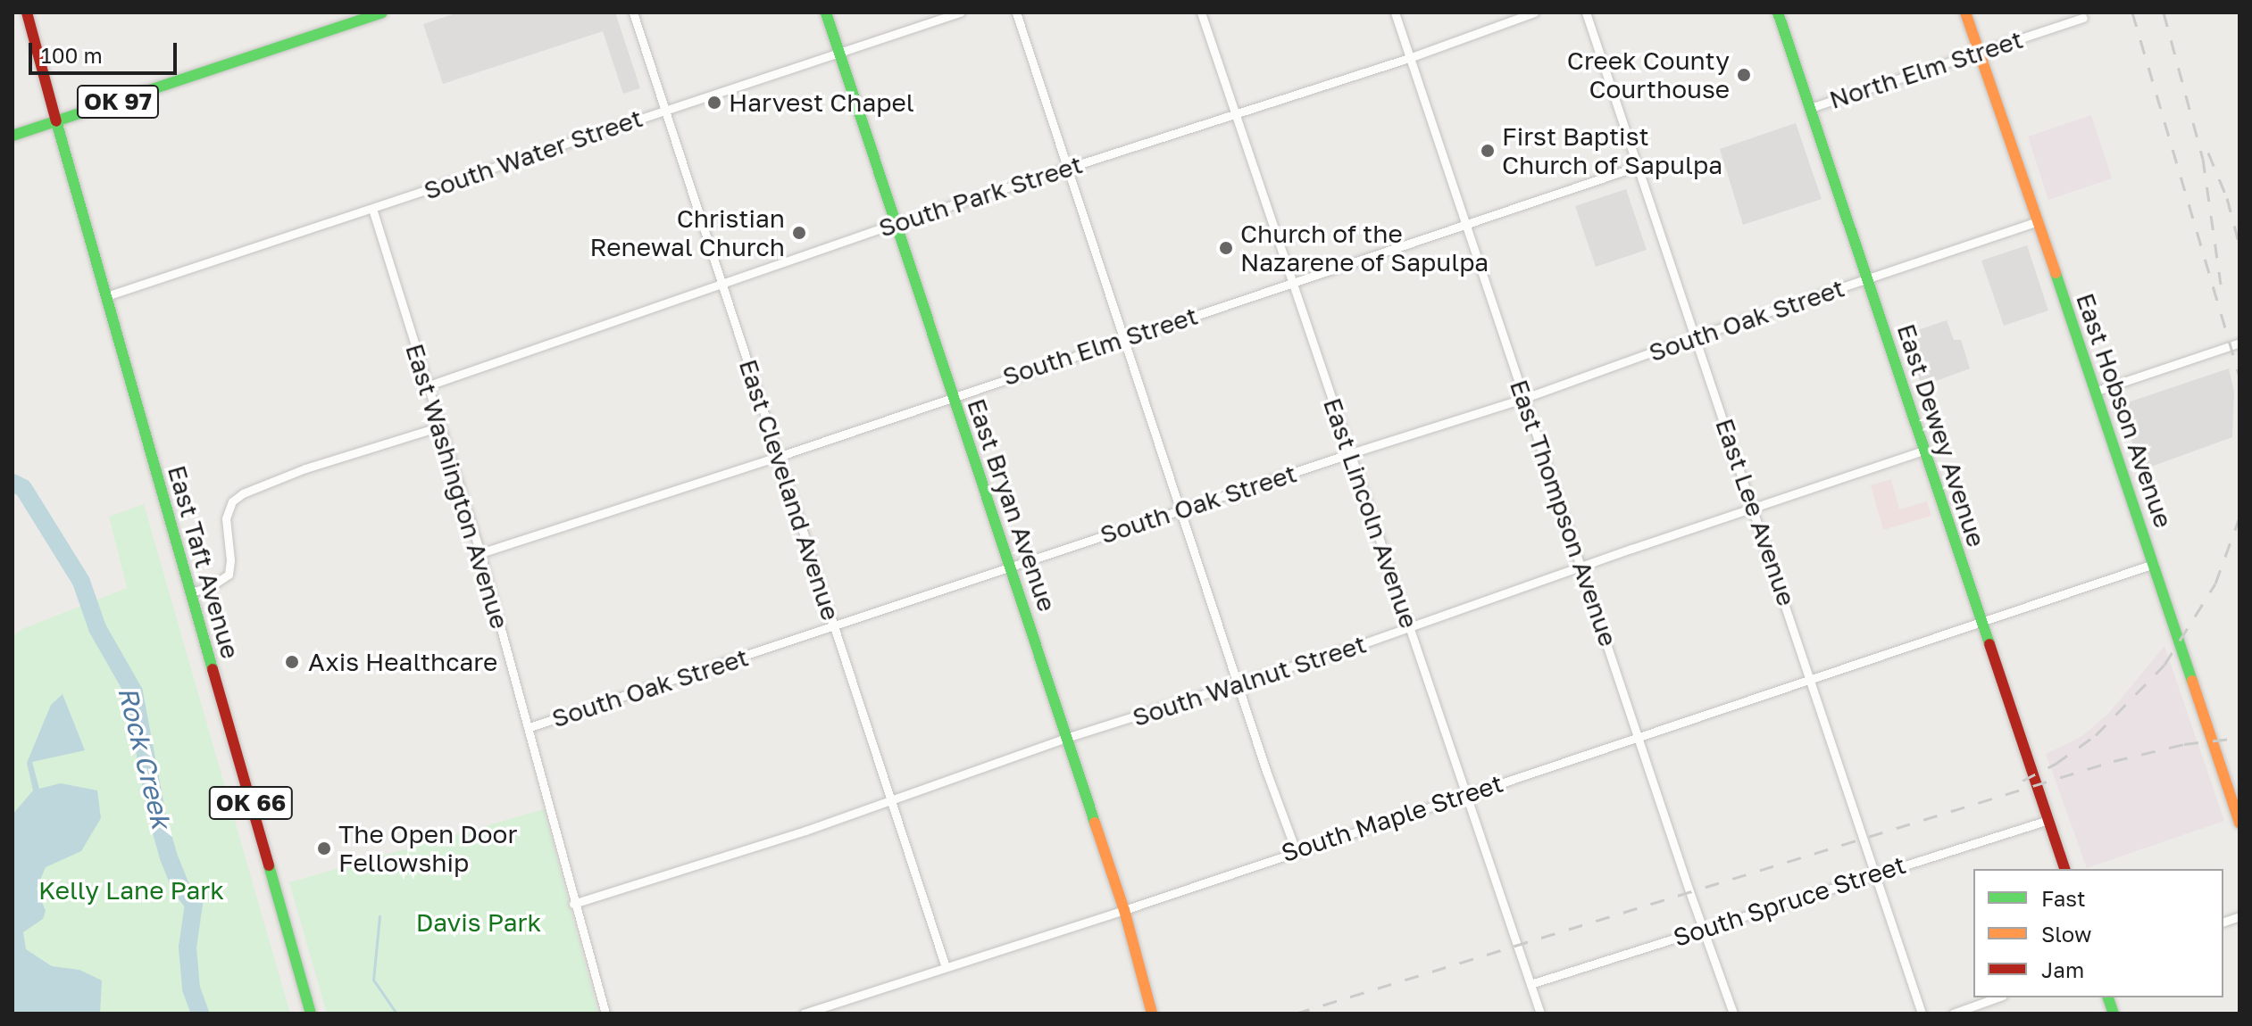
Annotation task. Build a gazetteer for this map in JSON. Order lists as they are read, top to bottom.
{
  "streets": {
    "main road": [
      "OK 97",
      "East Hobson Avenue",
      "East Dewey Avenue",
      "East Bryan Avenue",
      "East Taft Avenue",
      "OK 66"
    ],
    "street": [
      "North Elm Street",
      "South Water Street",
      "South Park Street",
      "South Oak Street",
      "South Elm Street",
      "East Washington Avenue",
      "East Cleveland Avenue",
      "East Lee Avenue",
      "East Lincoln Avenue",
      "East Thompson Avenue",
      "South Walnut Street",
      "South Maple Street",
      "South Spruce Street"
    ]
  },
  "crossings": [
    ["North Elm Street", "East Hobson Avenue"],
    ["North Elm Street", "East Dewey Avenue"],
    ["OK 97", "East Taft Avenue"],
    ["OK 97", "OK 66"],
    ["South Water Street", "East Washington Avenue"],
    ["South Water Street", "East Cleveland Avenue"],
    ["South Water Street", "East Bryan Avenue"],
    ["South Water Street", "East Taft Avenue"],
    ["South Park Street", "East Washington Avenue"],
    ["South Park Street", "East Cleveland Avenue"],
    ["South Park Street", "East Bryan Avenue"],
    ["South Park Street", "East Lincoln Avenue"],
    ["South Park Street", "East Thompson Avenue"],
    ["South Oak Street", "East Hobson Avenue"],
    ["South Oak Street", "East Dewey Avenue"],
    ["South Oak Street", "East Washington Avenue"],
    ["South Oak Street", "East Cleveland Avenue"],
    ["South Oak Street", "East Bryan Avenue"],
    ["South Oak Street", "East Lee Avenue"],
    ["South Oak Street", "East Lincoln Avenue"],
    ["South Oak Street", "East Thompson Avenue"],
    ["South Elm Street", "East Washington Avenue"],
    ["South Elm Street", "East Cleveland Avenue"],
    ["South Elm Street", "East Bryan Avenue"],
    ["South Elm Street", "East Lee Avenue"],
    ["South Elm Street", "East Lincoln Avenue"],
    ["South Elm Street", "East Thompson Avenue"],
    ["East Hobson Avenue", "South Maple Street"],
    ["East Dewey Avenue", "South Walnut Street"],
    ["East Dewey Avenue", "South Maple Street"],
    ["East Dewey Avenue", "South Spruce Street"],
    ["East Washington Avenue", "South Walnut Street"],
    ["East Cleveland Avenue", "South Walnut Street"],
    ["East Cleveland Avenue", "South Maple Street"],
    ["East Bryan Avenue", "South Walnut Street"],
    ["East Bryan Avenue", "South Maple Street"],
    ["East Lee Avenue", "South Walnut Street"],
    ["East Lee Avenue", "South Maple Street"],
    ["East Lee Avenue", "South Spruce Street"],
    ["East Lincoln Avenue", "South Walnut Street"],
    ["East Lincoln Avenue", "South Maple Street"],
    ["East Lincoln Avenue", "South Spruce Street"],
    ["East Thompson Avenue", "South Walnut Street"],
    ["East Thompson Avenue", "South Maple Street"],
    ["East Thompson Avenue", "South Spruce Street"],
    ["East Taft Avenue", "OK 66"]
  ],
  "water": ["Rock Creek"],
  "parks": ["Kelly Lane Park", "Davis Park"],
  "places": [
    "Creek County Courthouse",
    "Harvest Chapel",
    "First Baptist Church of Sapulpa",
    "Christian Renewal Church",
    "Church of the Nazarene of Sapulpa",
    "Axis Healthcare",
    "The Open Door Fellowship"
  ],
  "legend": ["Fast", "Slow", "Jam"],
  "scale_bar": "100 m"
}
